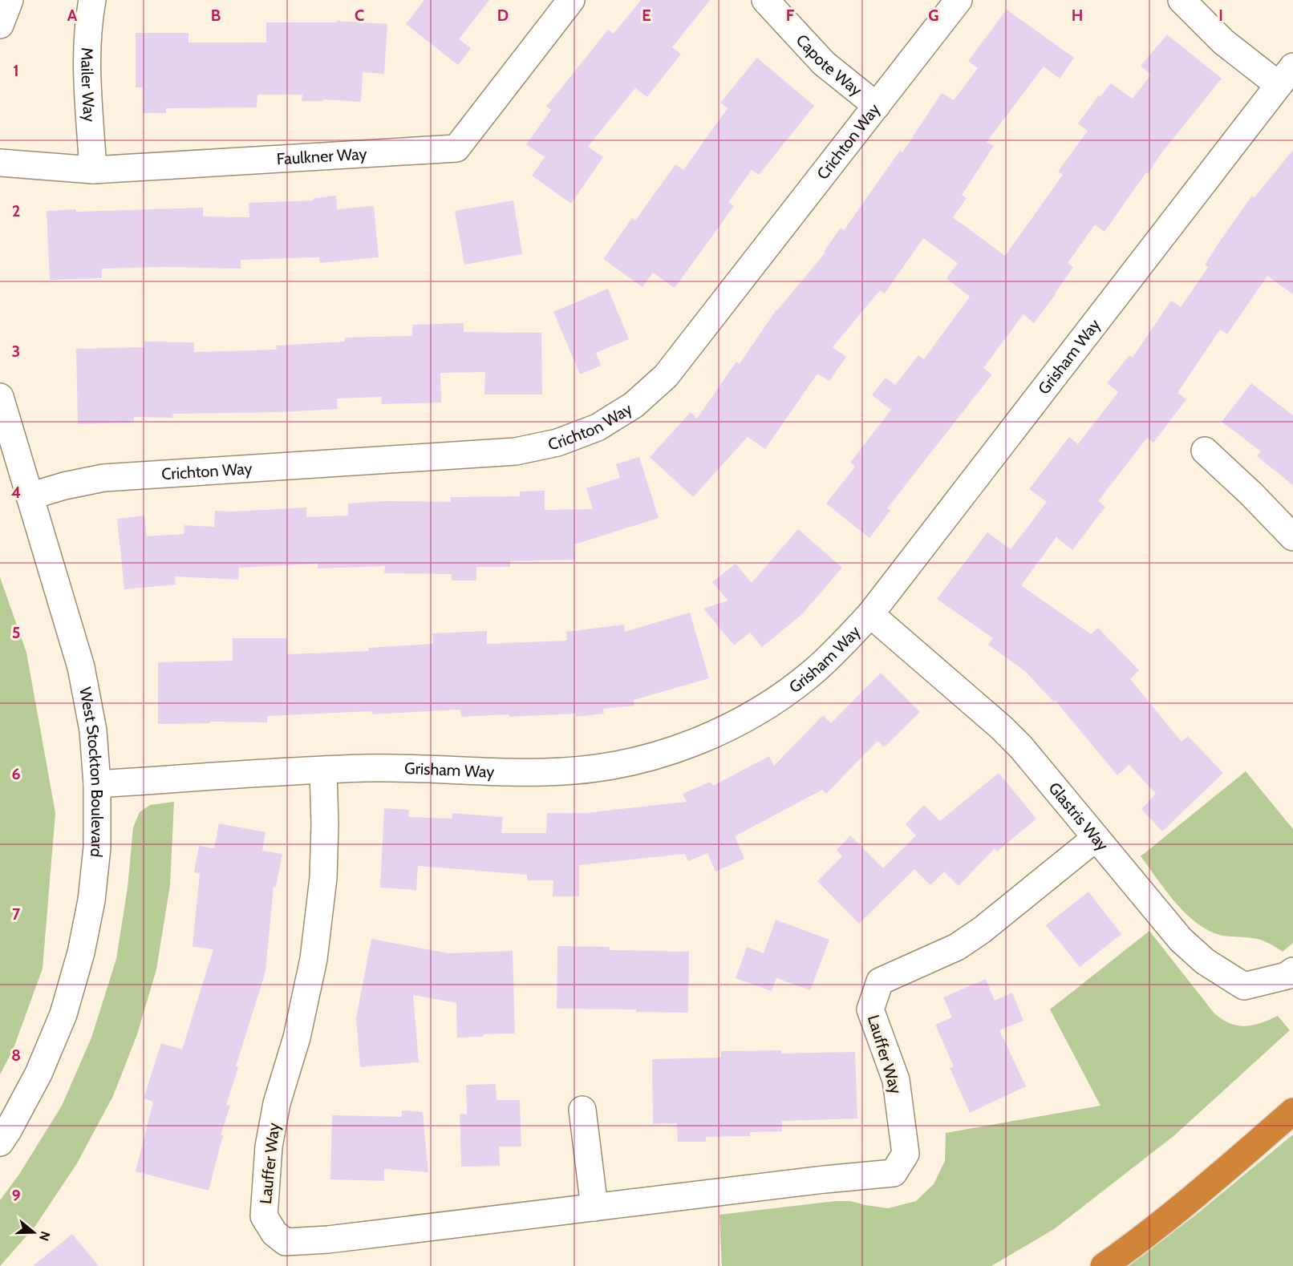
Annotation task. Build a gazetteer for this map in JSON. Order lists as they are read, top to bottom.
{
  "streets": {
    "street": [
      "Capote Way",
      "Mailer Way",
      "Crichton Way",
      "Faulkner Way",
      "Grisham Way",
      "West Stockton Boulevard",
      "Glastris Way",
      "Lauffer Way"
    ]
  },
  "crossings": [
    ["Capote Way", "Crichton Way"],
    ["Mailer Way", "Faulkner Way"],
    ["Crichton Way", "West Stockton Boulevard"],
    ["Grisham Way", "West Stockton Boulevard"],
    ["Grisham Way", "Glastris Way"],
    ["Grisham Way", "Lauffer Way"],
    ["Glastris Way", "Lauffer Way"]
  ],
  "north": "right",
  "grid": {
    "columns": [
      "A",
      "B",
      "C",
      "D",
      "E",
      "F",
      "G",
      "H",
      "I"
    ],
    "rows": [
      "1",
      "2",
      "3",
      "4",
      "5",
      "6",
      "7",
      "8",
      "9"
    ]
  }
}
